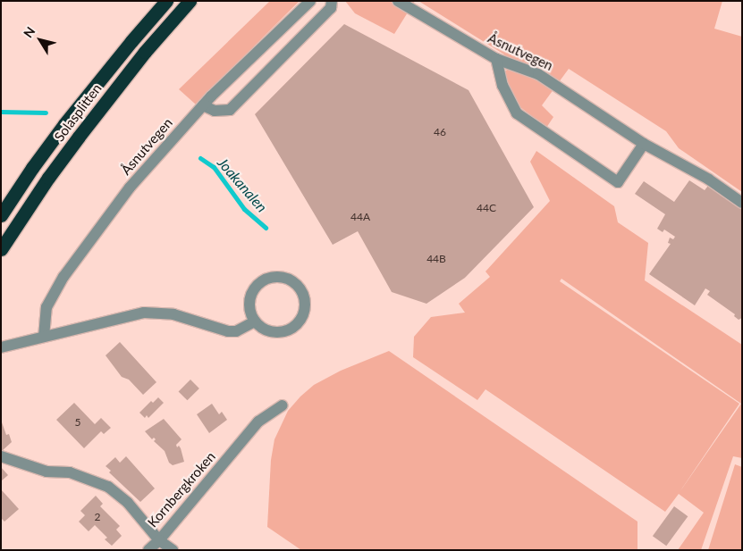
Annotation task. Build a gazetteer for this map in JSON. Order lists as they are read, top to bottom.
{
  "streets": {
    "highway": ["Solasplitten"],
    "street": ["Åsnutvegen", "Kornbergkroken"]
  },
  "water": ["Joakanalen"],
  "house_numbers": [
    "46",
    "44C",
    "44A",
    "44B",
    "5",
    "2"
  ],
  "north": "top left"
}
